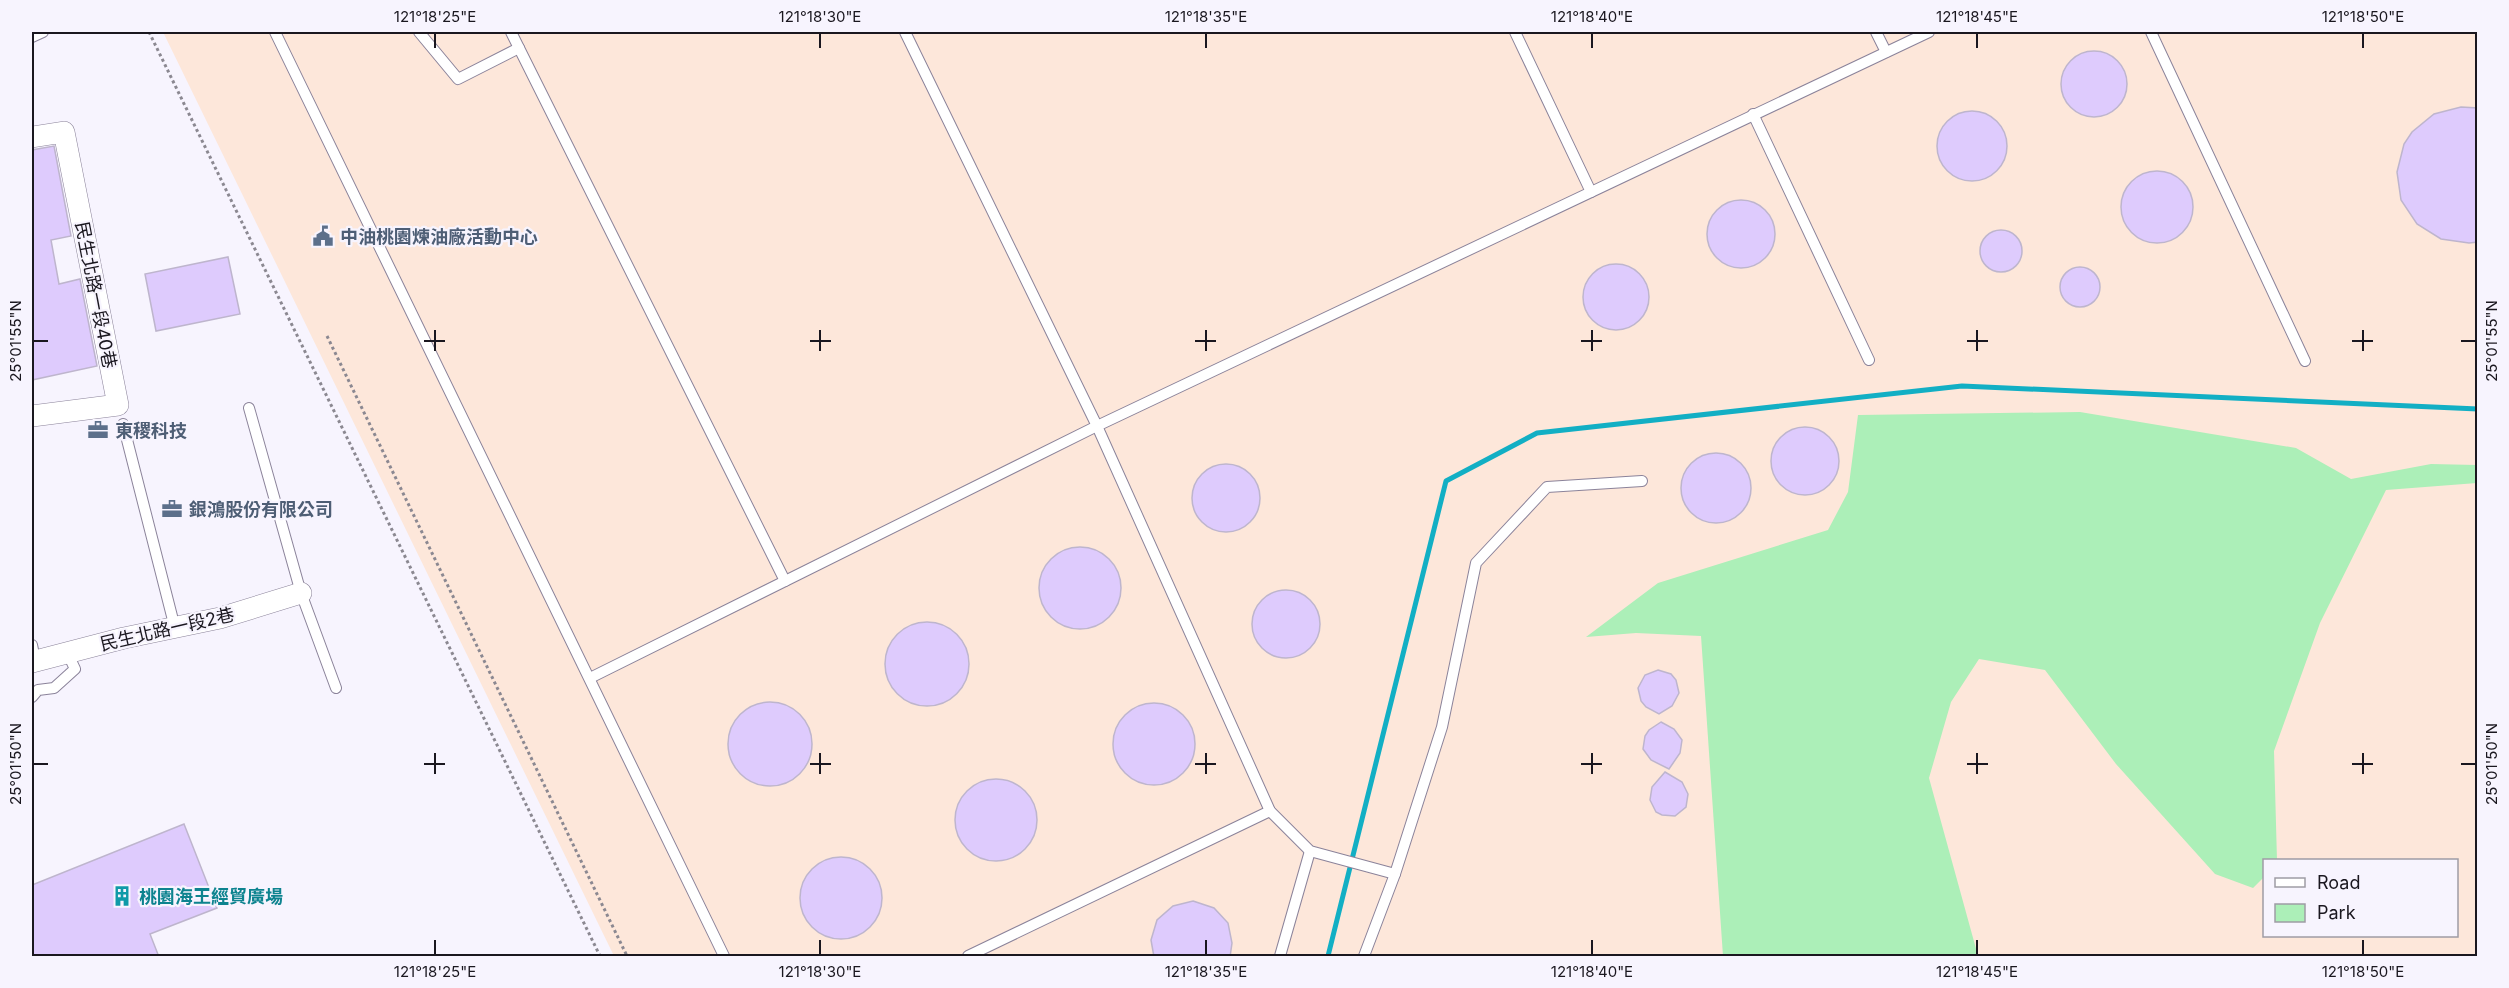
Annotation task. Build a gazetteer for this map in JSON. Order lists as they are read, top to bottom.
{
  "streets": {
    "street": ["民生北路一段40巷", "民生北路一段2巷"]
  },
  "places": {
    "public building": ["中油桃園煉油廠活動中心"],
    "office": ["東稷科技", "銀鴻股份有限公司"],
    "building": ["桃園海王經貿廣場"]
  },
  "legend": ["Road", "Park"],
  "coordinates": [
    "121°18'25\"E",
    "121°18'30\"E",
    "121°18'35\"E",
    "121°18'40\"E",
    "121°18'45\"E",
    "121°18'50\"E",
    "25°01'55\"N",
    "25°01'50\"N"
  ]
}
